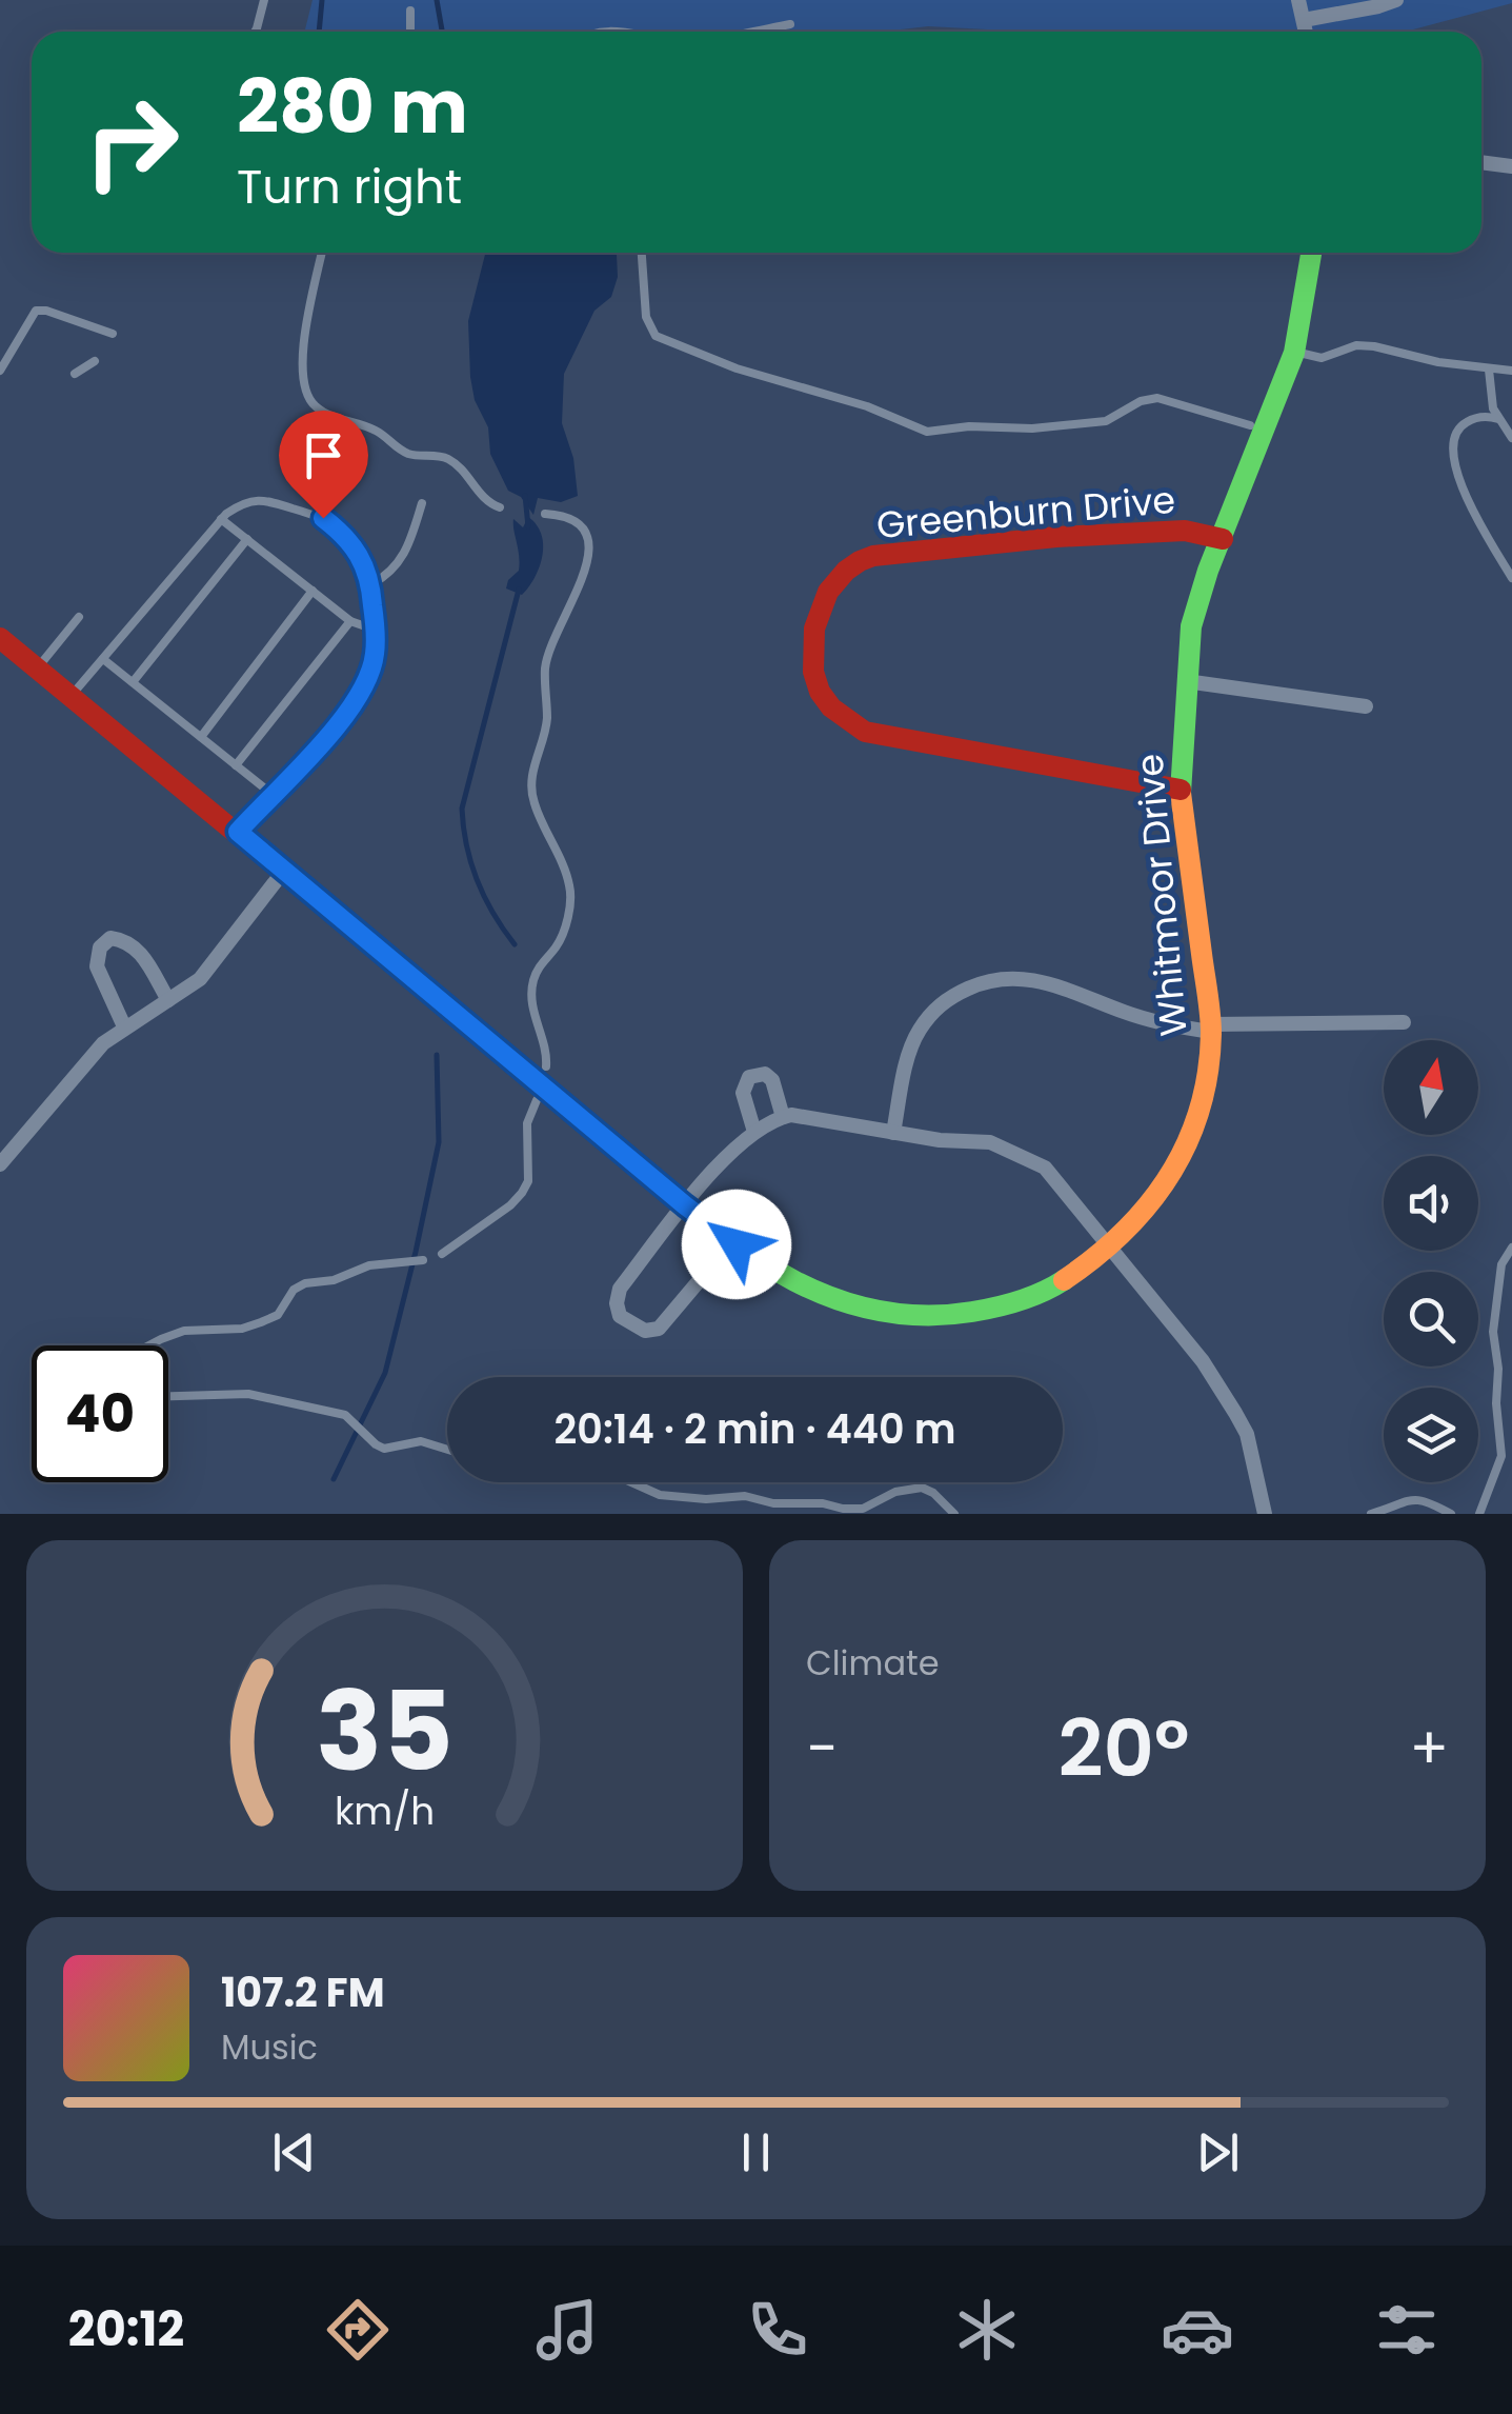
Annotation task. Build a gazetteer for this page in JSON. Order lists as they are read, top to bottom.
{
  "streets": {
    "street": ["Greenburn Drive", "Whitmoor Drive"]
  },
  "crossings": [
    ["Greenburn Drive", "Whitmoor Drive"]
  ],
  "north": "top",
  "page": {
    "turn": ["280 m", "Turn right"],
    "limit": "40",
    "trip": "20:14 · 2 min · 440 m",
    "tile": "Climate",
    "heat": ["−", "20°", "+"],
    "song": ["107.2 FM", "Music"],
    "tabs": "20:12",
    "gauge": ["35", "km/h"]
  }
}
